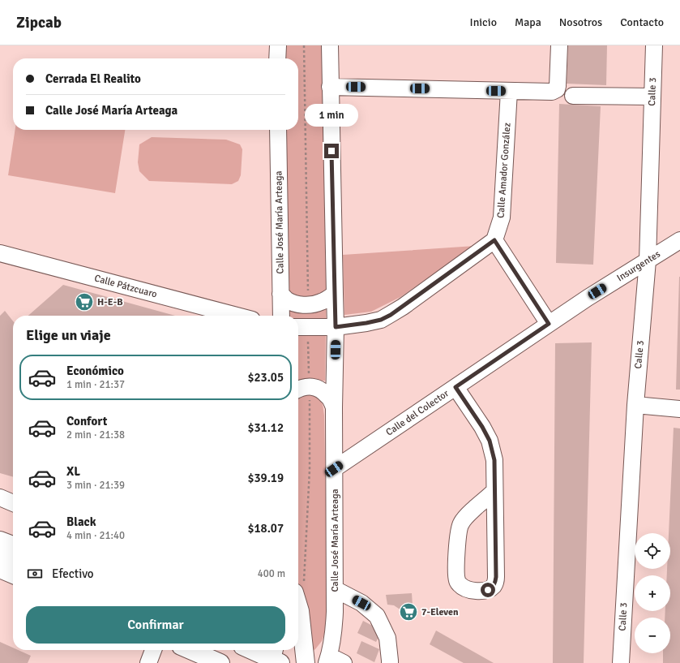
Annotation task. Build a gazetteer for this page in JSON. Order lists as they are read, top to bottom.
{
  "streets": {
    "street": [
      "Calle 3",
      "Calle Amador González",
      "Calle José María Arteaga",
      "Insurgentes",
      "Calle Pátzcuaro",
      "Calle del Colector"
    ]
  },
  "crossings": [
    ["Calle 3", "Insurgentes"],
    ["Calle José María Arteaga", "Calle del Colector"],
    ["Insurgentes", "Calle del Colector"]
  ],
  "places": {
    "supermarket": ["H-E-B", "7-Eleven"]
  },
  "page": {
    "header": "Zipcab",
    "nav": [
      "Inicio",
      "Mapa",
      "Nosotros",
      "Contacto"
    ],
    "banner": ["Cerrada El Realito", "Calle José María Arteaga"],
    "bubble": "1 min",
    "heading": "Elige un viaje",
    "list": [
      {
        "name": "Económico",
        "note": "1 min · 21:37",
        "value": "$23.05"
      },
      {
        "name": "Confort",
        "note": "2 min · 21:38",
        "value": "$31.12"
      },
      {
        "name": "XL",
        "note": "3 min · 21:39",
        "value": "$39.19"
      },
      {
        "name": "Black",
        "note": "4 min · 21:40",
        "value": "$18.07"
      }
    ],
    "map_buttons": ["+", "−"],
    "pay": ["Efectivo", "400 m"],
    "buttons": "Confirmar"
  }
}
